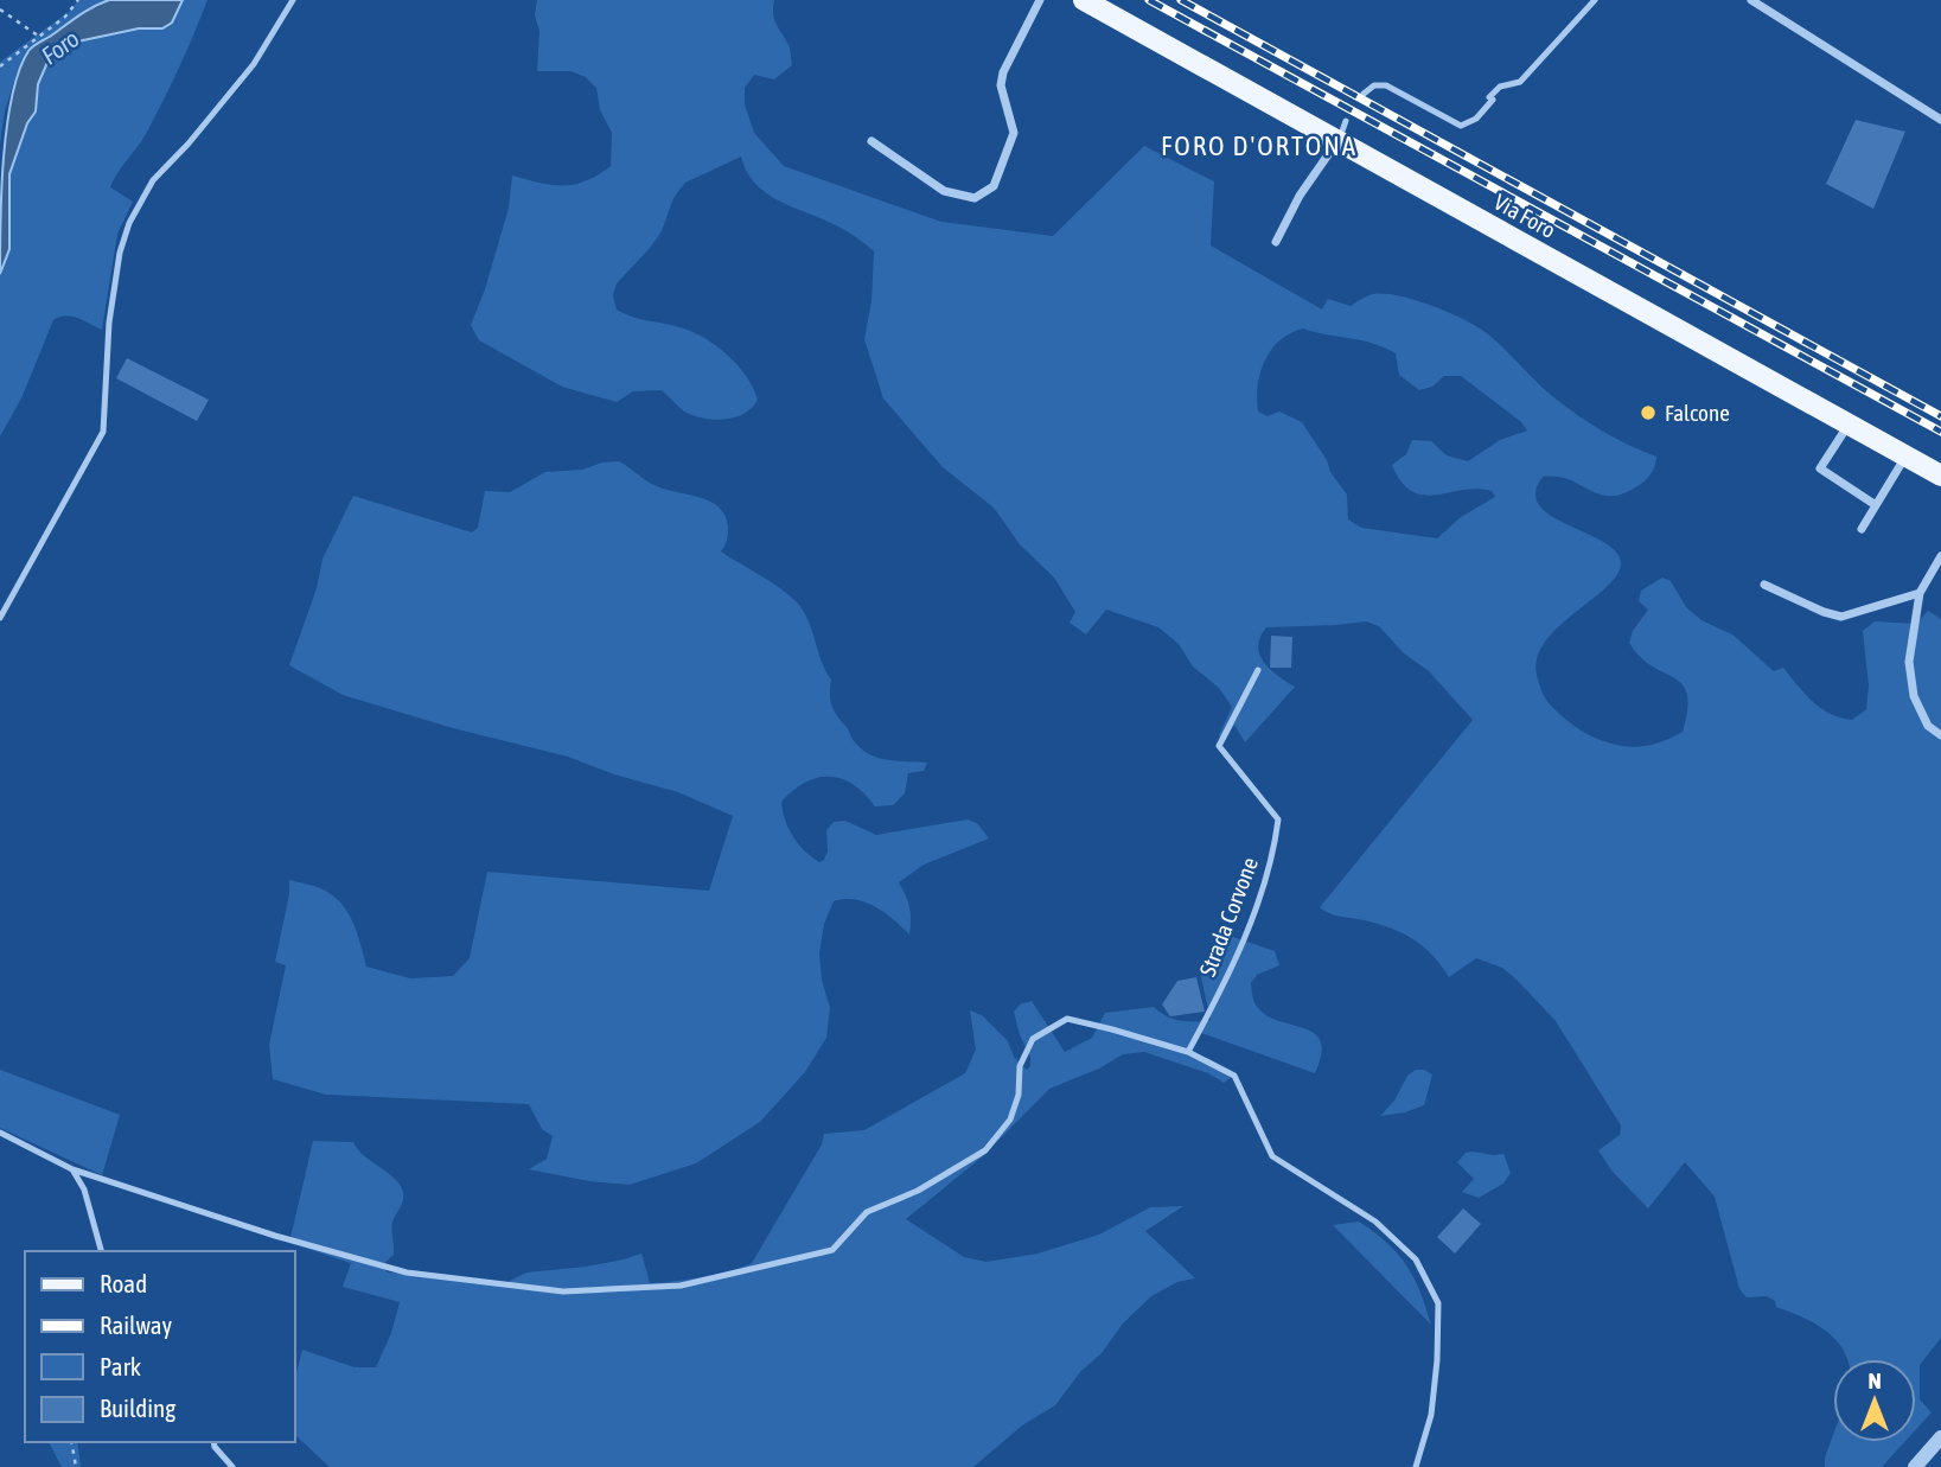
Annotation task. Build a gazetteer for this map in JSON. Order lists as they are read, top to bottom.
{
  "streets": {
    "main road": ["Via Foro"],
    "lane": ["Strada Corvone"]
  },
  "districts": ["FORO D'ORTONA"],
  "water": ["Foro"],
  "places": ["Falcone"],
  "legend": [
    "Road",
    "Railway",
    "Park",
    "Building"
  ],
  "north": "top"
}
